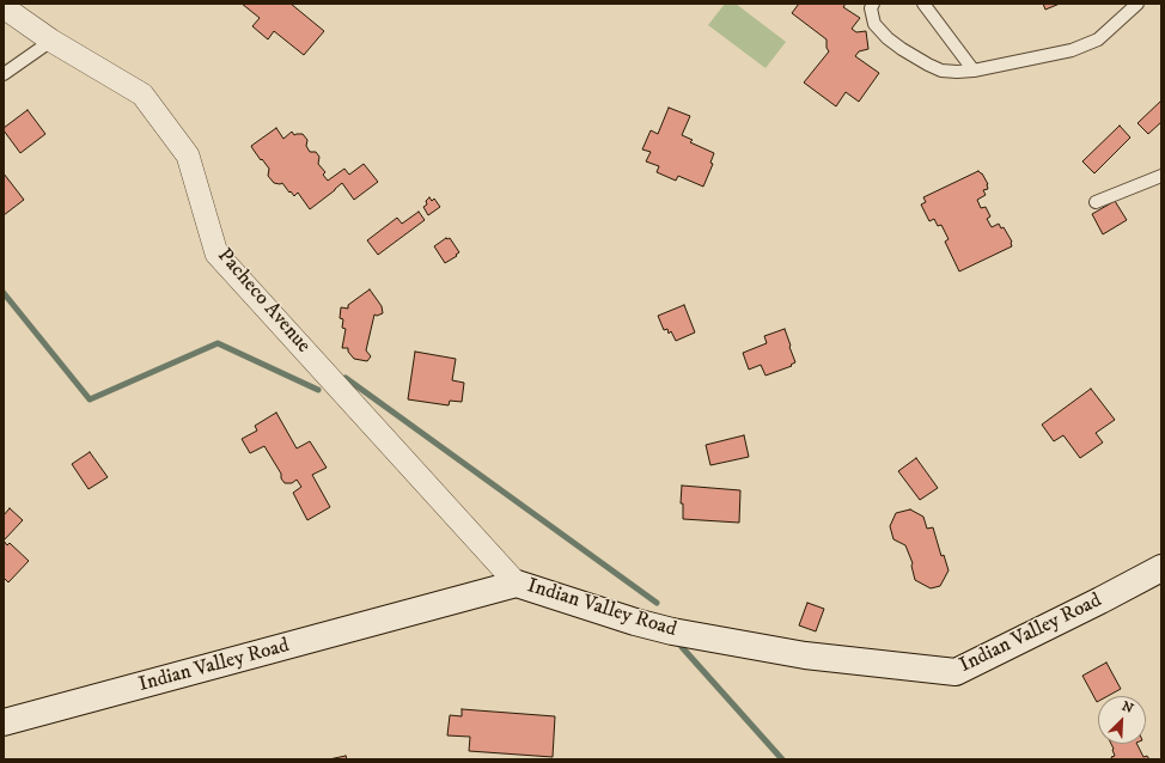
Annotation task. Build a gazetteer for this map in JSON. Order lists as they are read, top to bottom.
{
  "streets": {
    "street": ["Pacheco Avenue", "Indian Valley Road"]
  },
  "crossings": [
    ["Pacheco Avenue", "Indian Valley Road"]
  ],
  "north": "top right"
}
